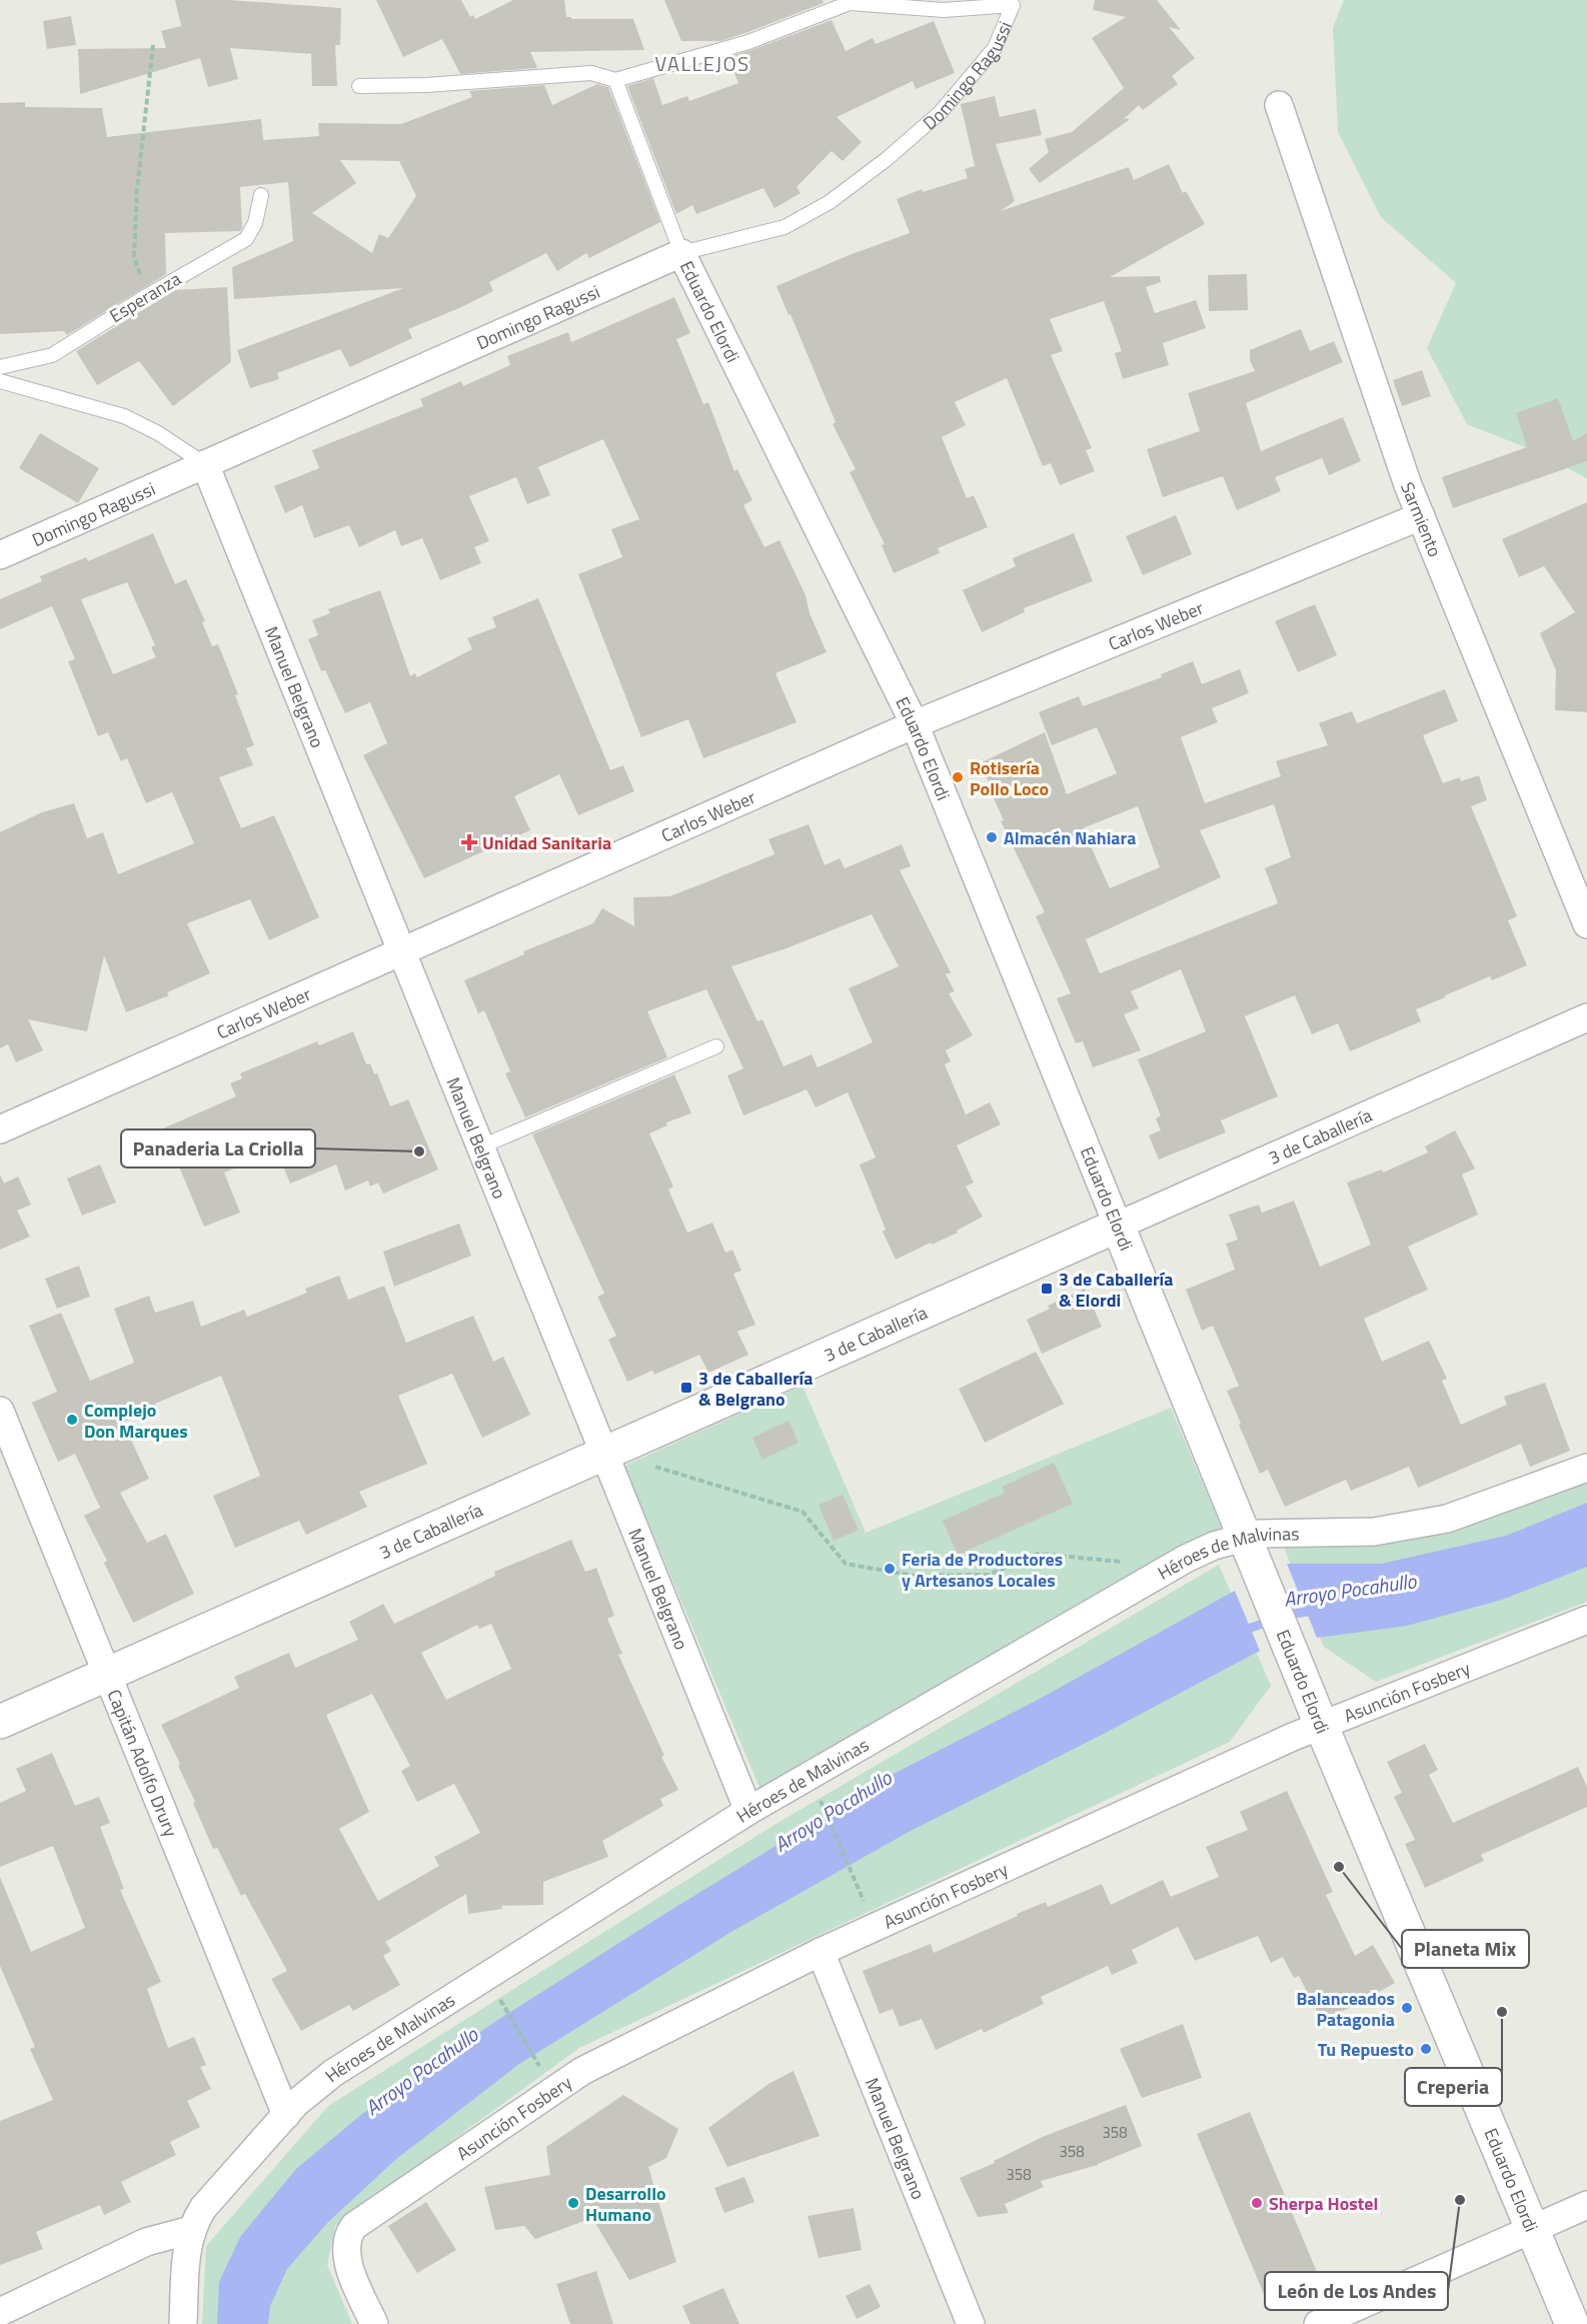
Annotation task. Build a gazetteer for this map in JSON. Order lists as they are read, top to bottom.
{
  "streets": {
    "main road": ["Eduardo Elordi", "3 de Caballería"],
    "street": [
      "Domingo Ragussi",
      "Sarmiento",
      "Carlos Weber",
      "Manuel Belgrano",
      "Héroes de Malvinas",
      "Asunción Fosbery",
      "Capitán Adolfo Drury"
    ],
    "lane": ["Esperanza"]
  },
  "crossings": [
    ["Domingo Ragussi", "Eduardo Elordi"],
    ["Domingo Ragussi", "Manuel Belgrano"],
    ["Eduardo Elordi", "Carlos Weber"],
    ["Eduardo Elordi", "3 de Caballería"],
    ["Eduardo Elordi", "Héroes de Malvinas"],
    ["Eduardo Elordi", "Asunción Fosbery"],
    ["Sarmiento", "Carlos Weber"],
    ["Carlos Weber", "Manuel Belgrano"],
    ["Manuel Belgrano", "3 de Caballería"],
    ["Manuel Belgrano", "Héroes de Malvinas"],
    ["Manuel Belgrano", "Asunción Fosbery"],
    ["3 de Caballería", "Capitán Adolfo Drury"],
    ["Héroes de Malvinas", "Capitán Adolfo Drury"]
  ],
  "districts": ["VALLEJOS"],
  "water": ["Arroyo Pocahullo"],
  "places": {
    "other": [
      "Rotisería Pollo Loco",
      "Almacén Nahiara",
      "Panaderia La Criolla",
      "Complejo Don Marques",
      "Feria de Productores y Artesanos Locales",
      "Planeta Mix",
      "Balanceados Patagonia",
      "Creperia",
      "Tu Repuesto",
      "León de Los Andes",
      "Desarrollo Humano",
      "Sherpa Hostel"
    ],
    "health": ["Unidad Sanitaria"],
    "transit": ["3 de Caballería & Elordi", "3 de Caballería & Belgrano"]
  },
  "house_numbers": ["358", "358", "358"]
}
